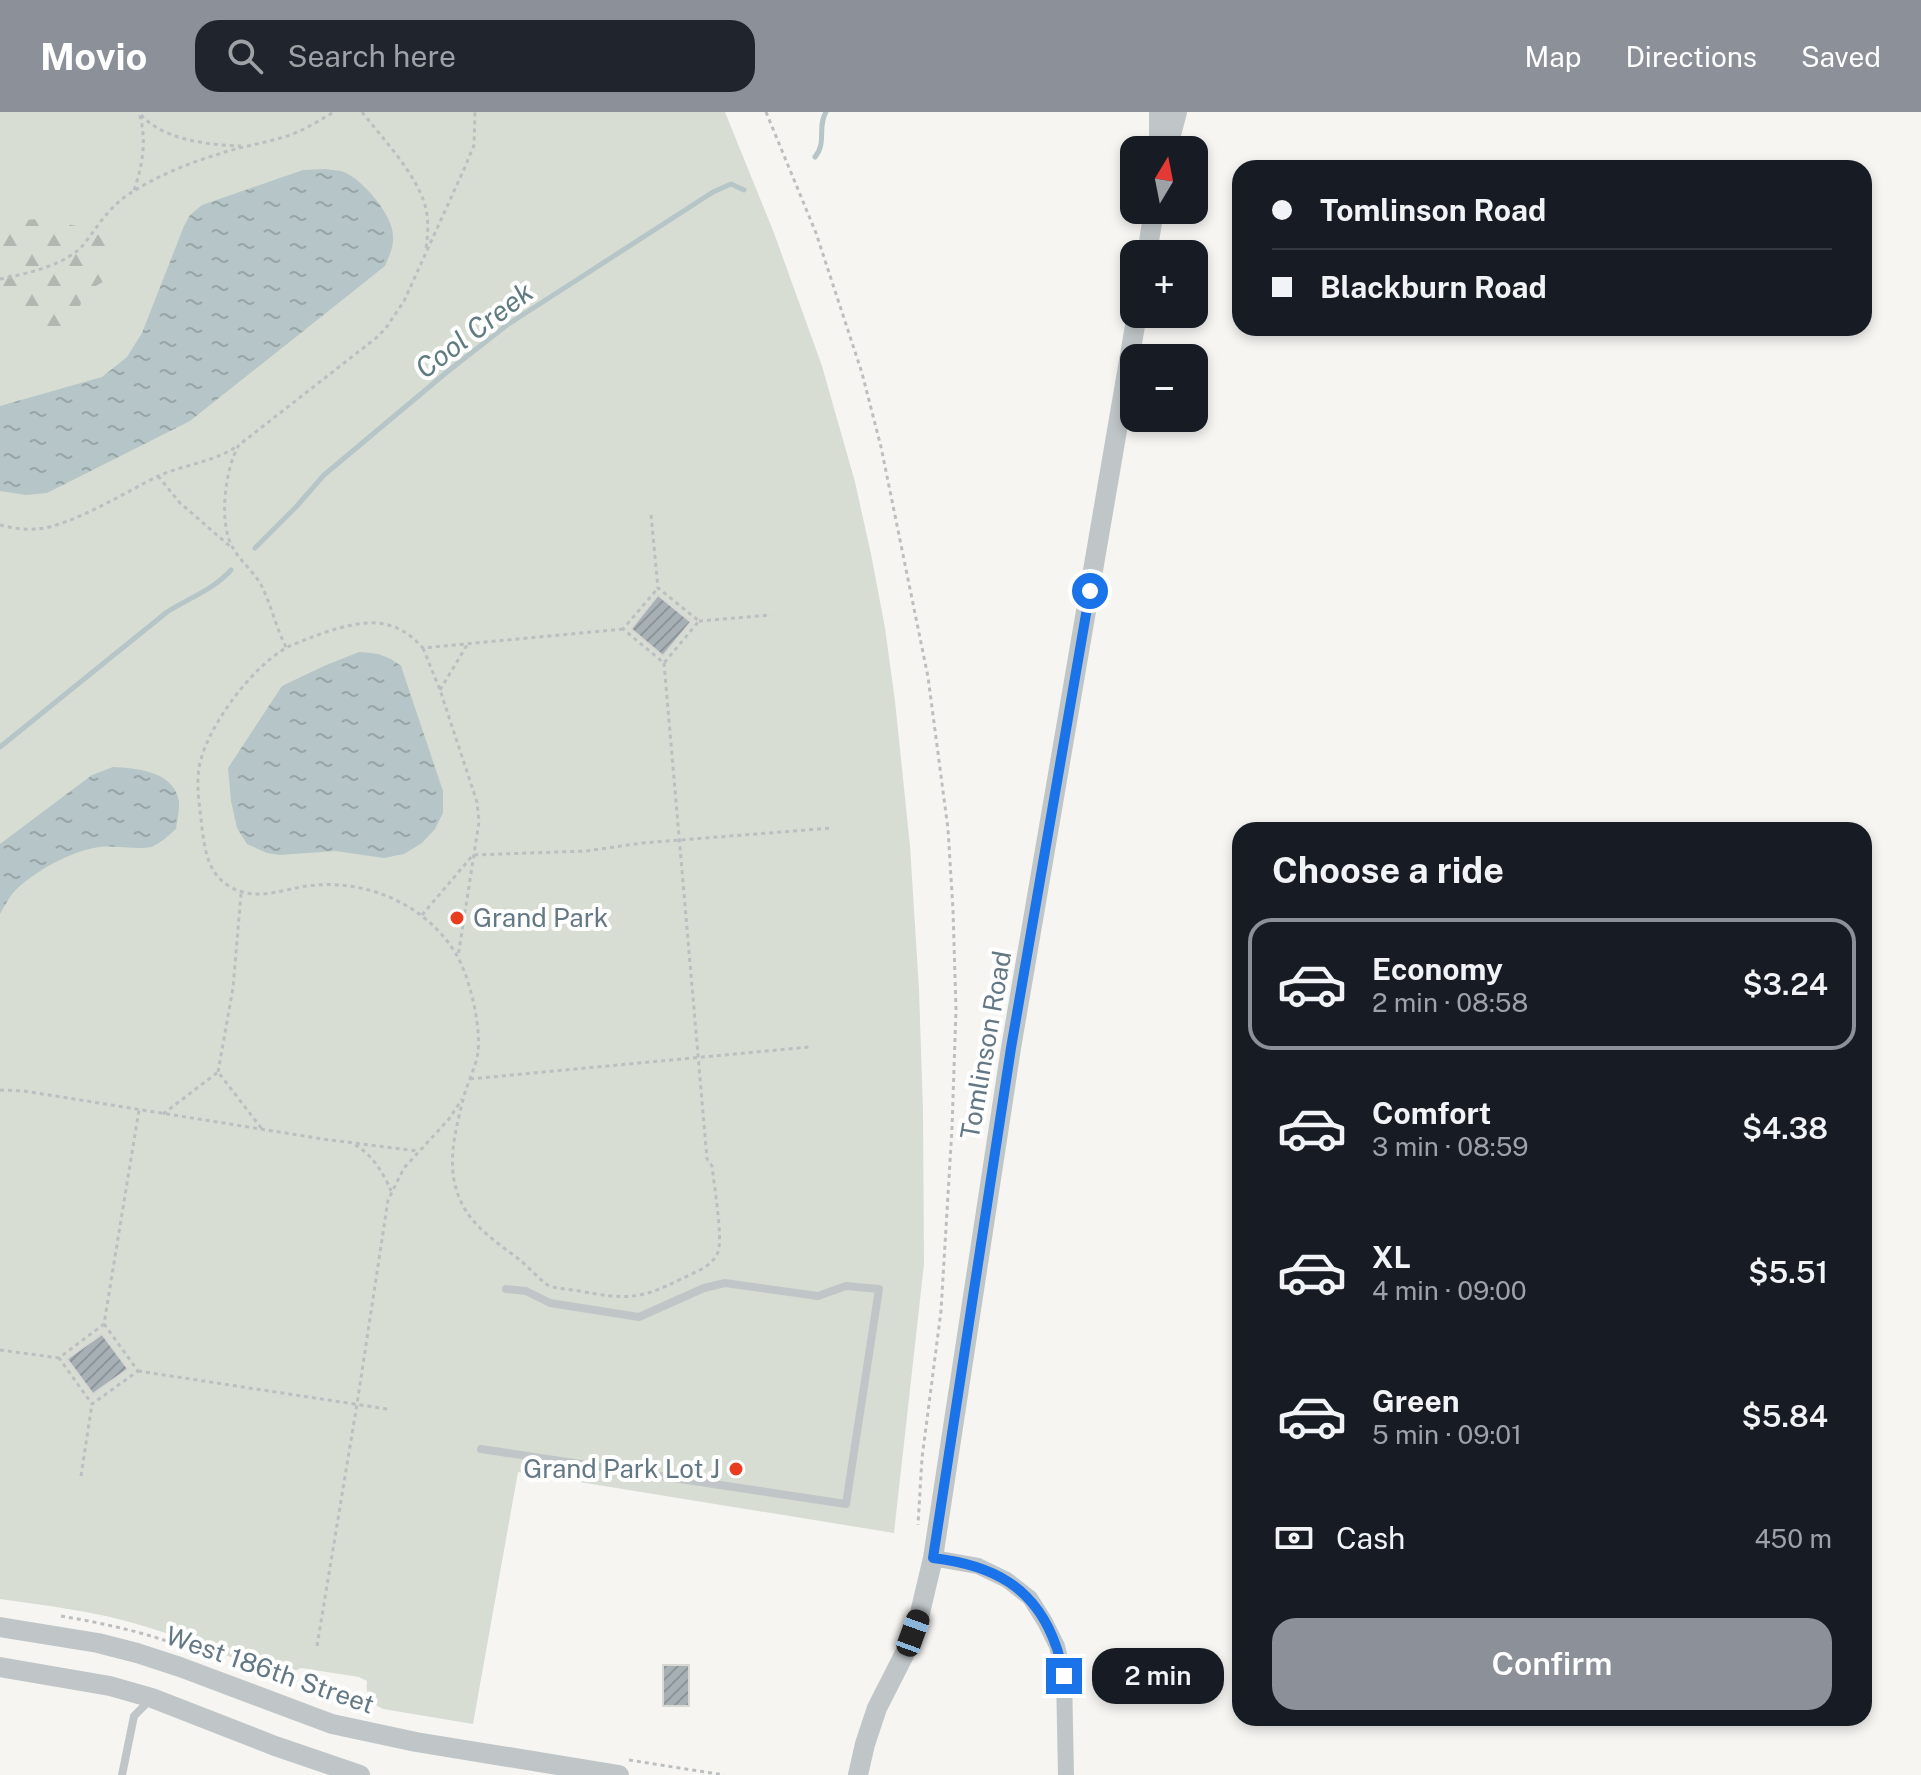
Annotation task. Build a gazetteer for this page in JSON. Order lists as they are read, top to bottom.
{
  "streets": {
    "street": ["Tomlinson Road", "West 186th Street"]
  },
  "water": ["Cool Creek"],
  "places": ["Grand Park", "Grand Park Lot J"],
  "north": "top",
  "page": {
    "header": "Movio",
    "search": "Search here",
    "nav": ["Map", "Directions", "Saved"],
    "map_buttons": ["+", "−"],
    "banner": ["Tomlinson Road", "Blackburn Road"],
    "heading": "Choose a ride",
    "list": [
      {
        "name": "Economy",
        "note": "2 min · 08:58",
        "value": "$3.24"
      },
      {
        "name": "Comfort",
        "note": "3 min · 08:59",
        "value": "$4.38"
      },
      {
        "name": "XL",
        "note": "4 min · 09:00",
        "value": "$5.51"
      },
      {
        "name": "Green",
        "note": "5 min · 09:01",
        "value": "$5.84"
      }
    ],
    "pay": ["Cash", "450 m"],
    "buttons": "Confirm",
    "bubble": "2 min"
  }
}
